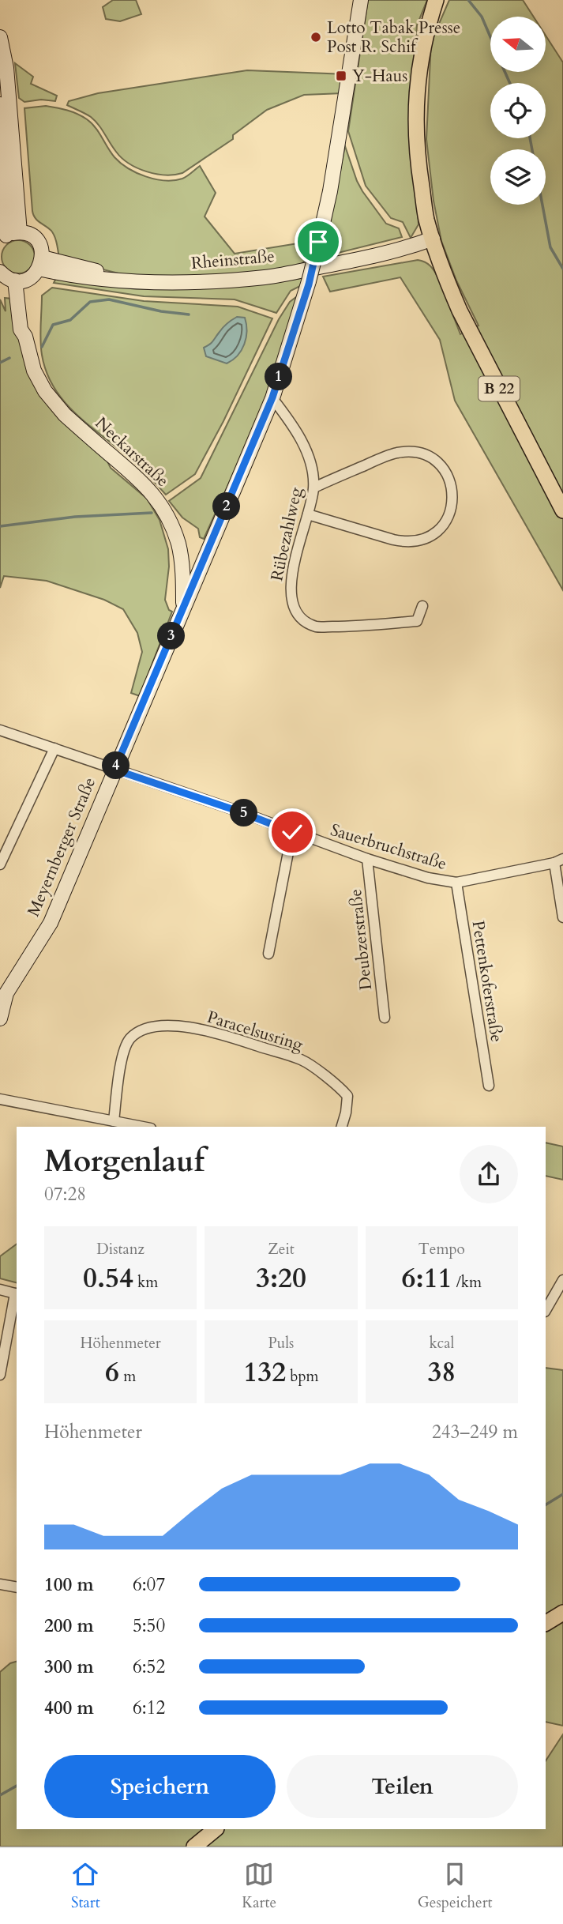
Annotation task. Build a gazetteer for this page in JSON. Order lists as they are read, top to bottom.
{
  "streets": {
    "main road": ["B 22"],
    "street": [
      "Rheinstraße",
      "Neckarstraße",
      "Rübezahlweg",
      "Meyernberger Straße",
      "Sauerbruchstraße",
      "Deubzerstraße",
      "Pettenkoferstraße",
      "Paracelsusring"
    ]
  },
  "crossings": [
    ["Rheinstraße", "B 22"],
    ["Neckarstraße", "Meyernberger Straße"],
    ["Rübezahlweg", "Meyernberger Straße"],
    ["Meyernberger Straße", "Sauerbruchstraße"],
    ["Sauerbruchstraße", "Deubzerstraße"],
    ["Sauerbruchstraße", "Pettenkoferstraße"]
  ],
  "places": {
    "other": ["Lotto Tabak Presse Post R. Schif"],
    "transit": ["Y-Haus"]
  },
  "north": "left",
  "page": {
    "pins": [
      "1",
      "2",
      "3",
      "4",
      "5"
    ],
    "heading": ["Morgenlauf", "07:28"],
    "stats": [
      ["Distanz", "0.54 km"],
      ["Zeit", "3:20"],
      ["Tempo", "6:11 /km"],
      ["Höhenmeter", "6 m"],
      ["Puls", "132 bpm"],
      ["kcal", "38"]
    ],
    "chart": ["Höhenmeter", "243–249 m"],
    "list": [
      {
        "name": "100 m",
        "note": "6:07"
      },
      {
        "name": "200 m",
        "note": "5:50"
      },
      {
        "name": "300 m",
        "note": "6:52"
      },
      {
        "name": "400 m",
        "note": "6:12"
      }
    ],
    "buttons": ["Speichern", "Teilen"],
    "tabs": ["Start", "Karte", "Gespeichert"]
  }
}
